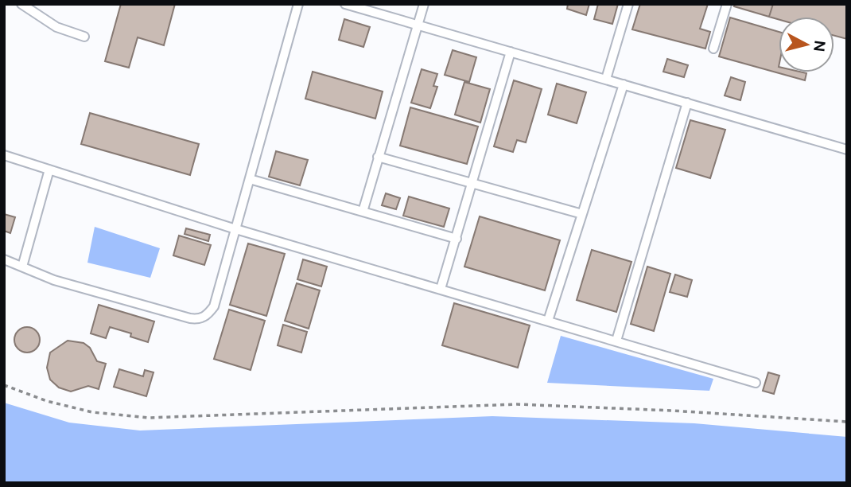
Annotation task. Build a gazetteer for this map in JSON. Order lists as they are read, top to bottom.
{
  "north": "right"
}
